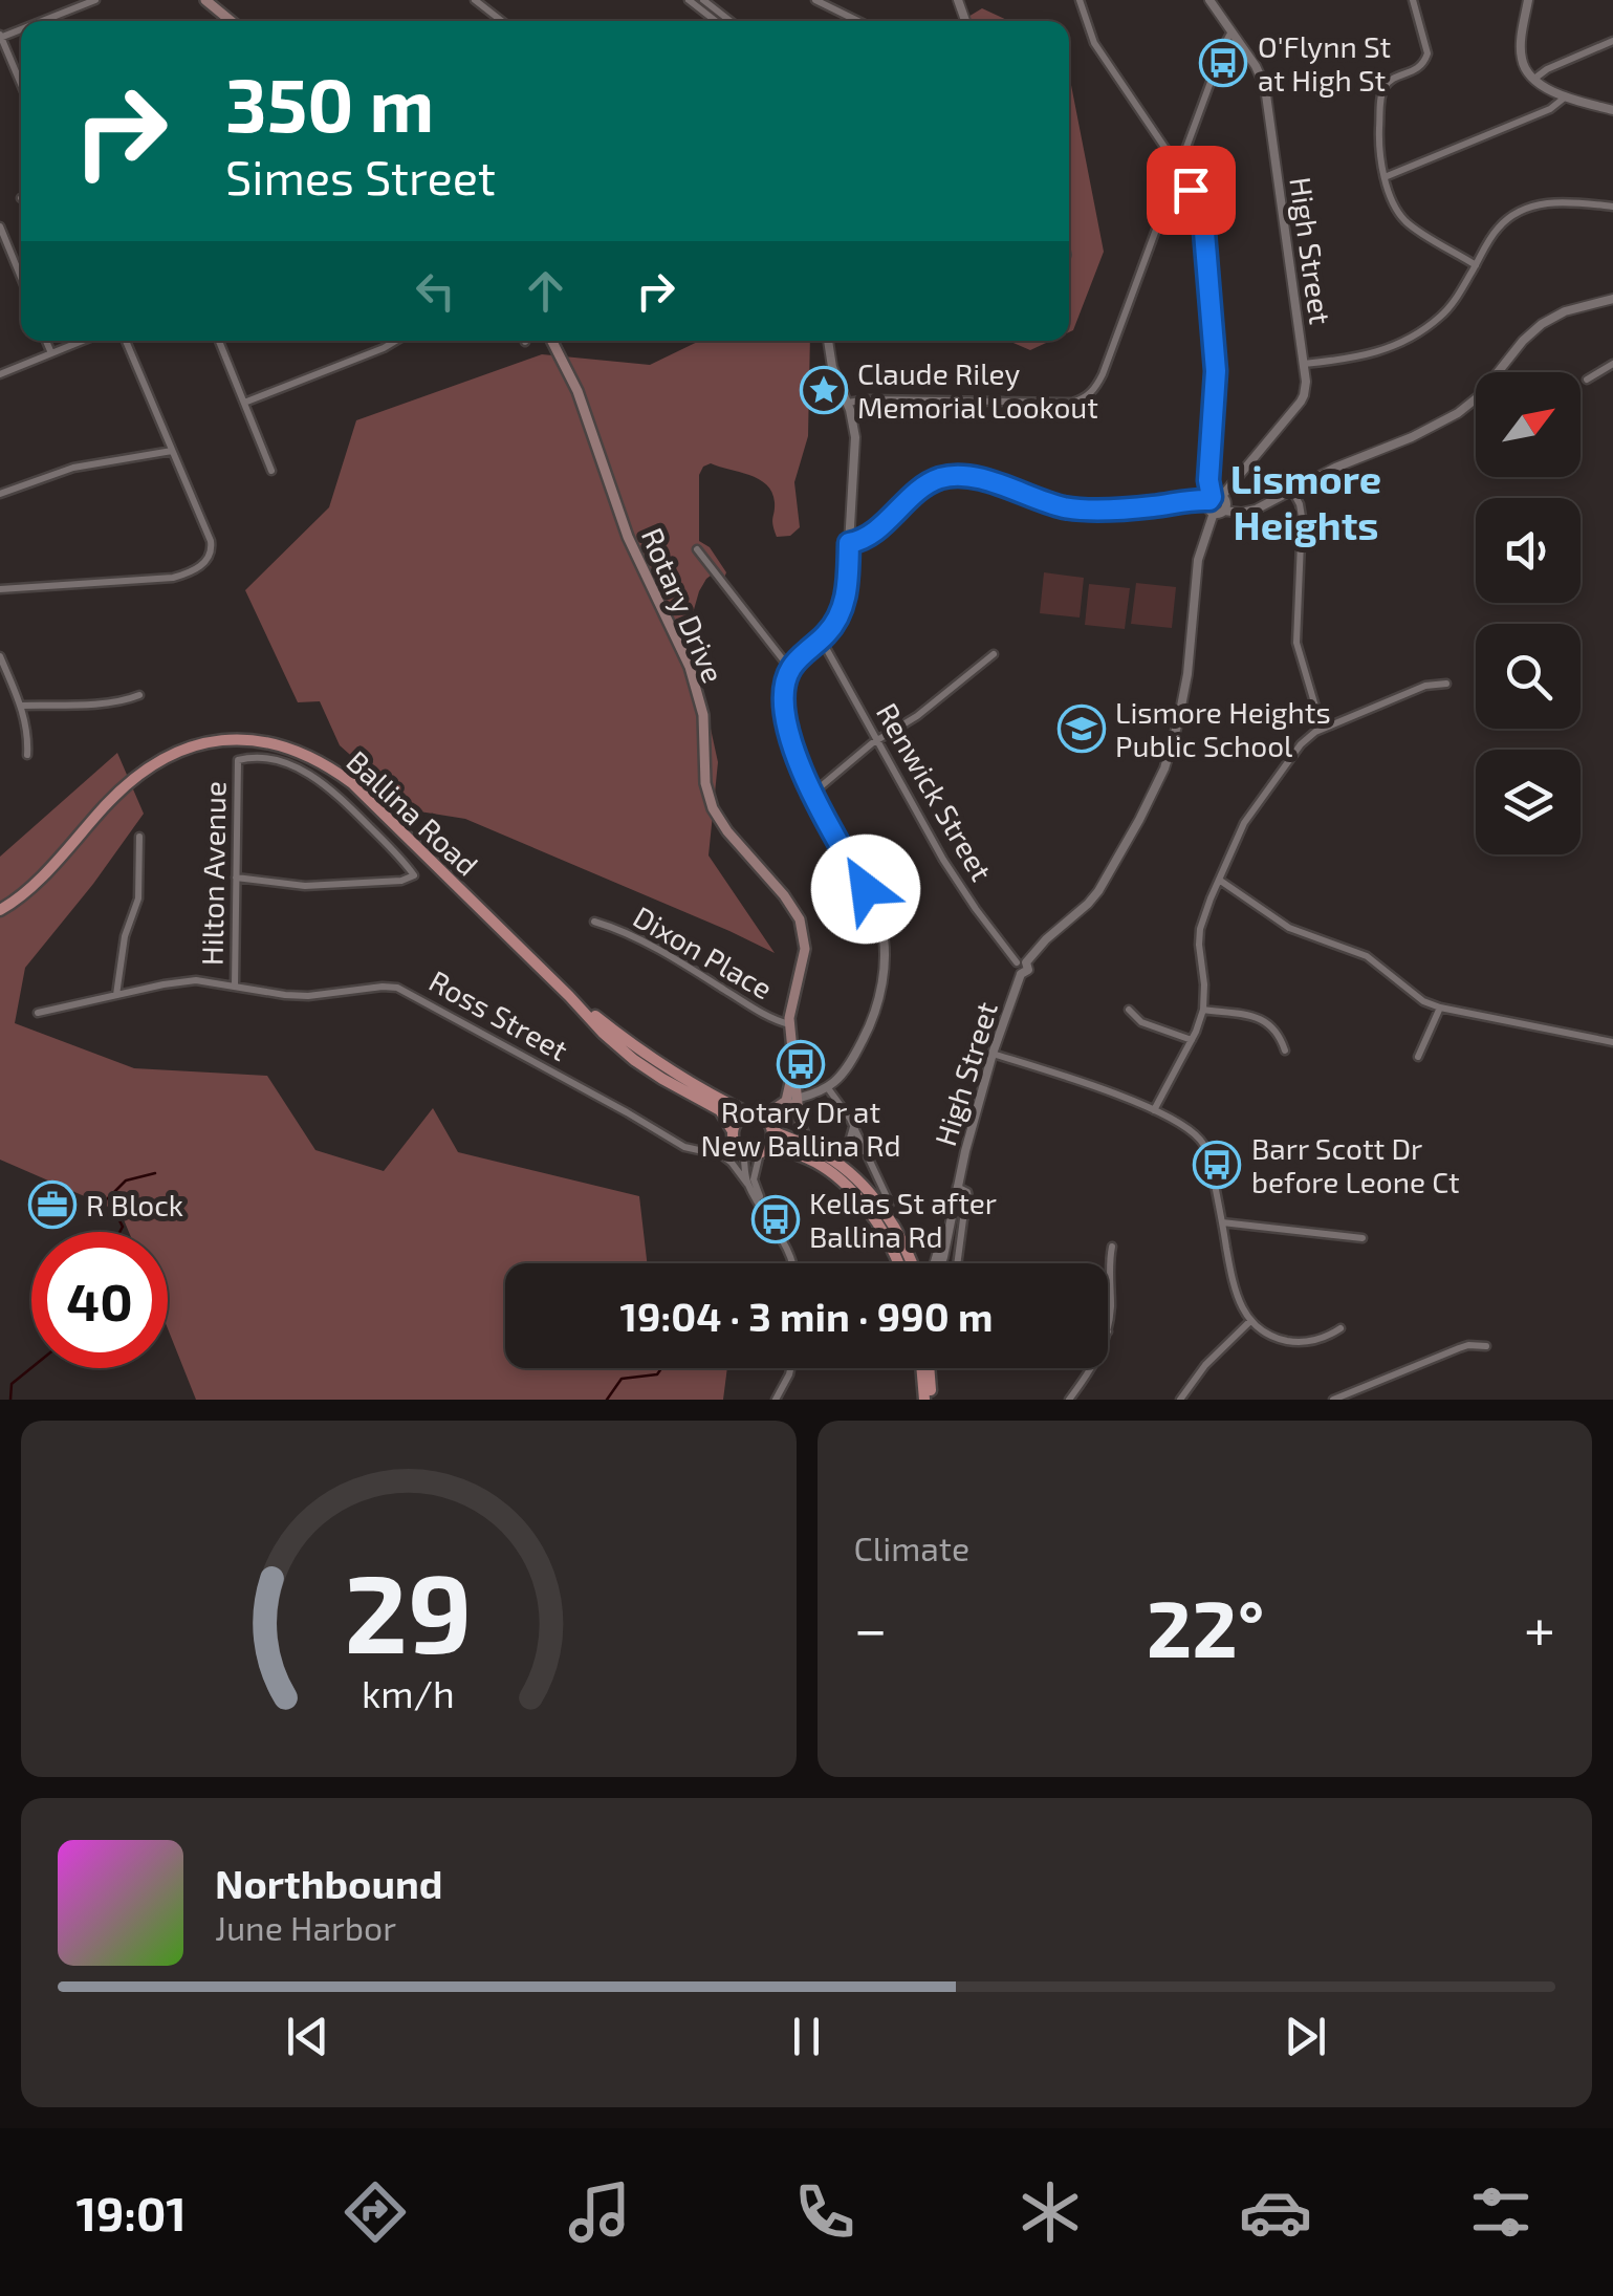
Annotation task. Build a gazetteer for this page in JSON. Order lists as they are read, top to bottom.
{
  "streets": {
    "main road": ["Rotary Drive", "Ballina Road"],
    "street": [
      "High Street",
      "Renwick Street",
      "Hilton Avenue",
      "Dixon Place",
      "Ross Street"
    ]
  },
  "crossings": [
    ["High Street", "Renwick Street"],
    ["Rotary Drive", "Dixon Place"],
    ["Hilton Avenue", "Ross Street"]
  ],
  "districts": ["Lismore Heights"],
  "places": {
    "bus stop": [
      "O'Flynn St at High St",
      "Rotary Dr at New Ballina Rd",
      "Barr Scott Dr before Leone Ct",
      "Kellas St after Ballina Rd"
    ],
    "place": ["Claude Riley Memorial Lookout"],
    "school or university": ["Lismore Heights Public School"],
    "office": ["R Block"]
  },
  "north": "top right",
  "page": {
    "turn": ["350 m", "Simes Street"],
    "limit": "40",
    "trip": "19:04 · 3 min · 990 m",
    "tile": "Climate",
    "heat": ["−", "22°", "+"],
    "song": ["Northbound", "June Harbor"],
    "tabs": "19:01",
    "gauge": ["29", "km/h"]
  }
}
